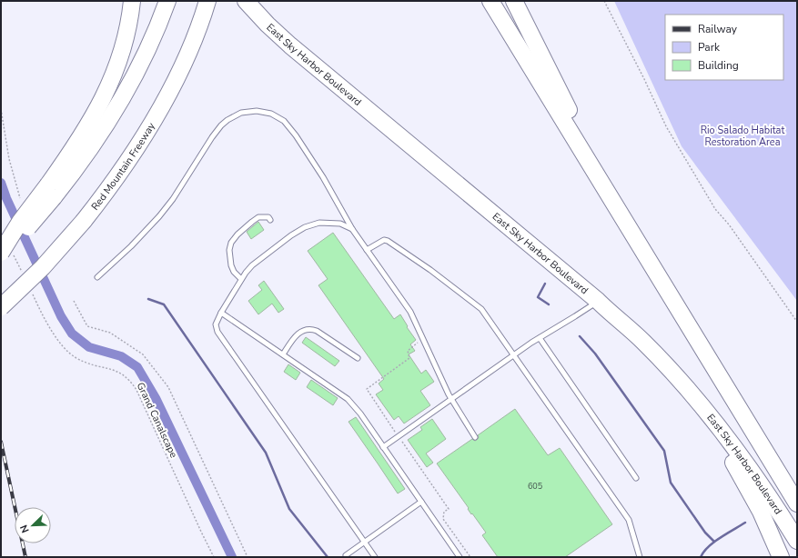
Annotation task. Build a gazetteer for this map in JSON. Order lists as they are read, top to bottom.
{
  "streets": {
    "highway": ["East Sky Harbor Boulevard", "Red Mountain Freeway"],
    "path": ["Grand Canalscape"]
  },
  "parks": ["Rio Salado Habitat Restoration Area"],
  "house_numbers": ["605"],
  "legend": ["Railway", "Park", "Building"],
  "north": "bottom left"
}
